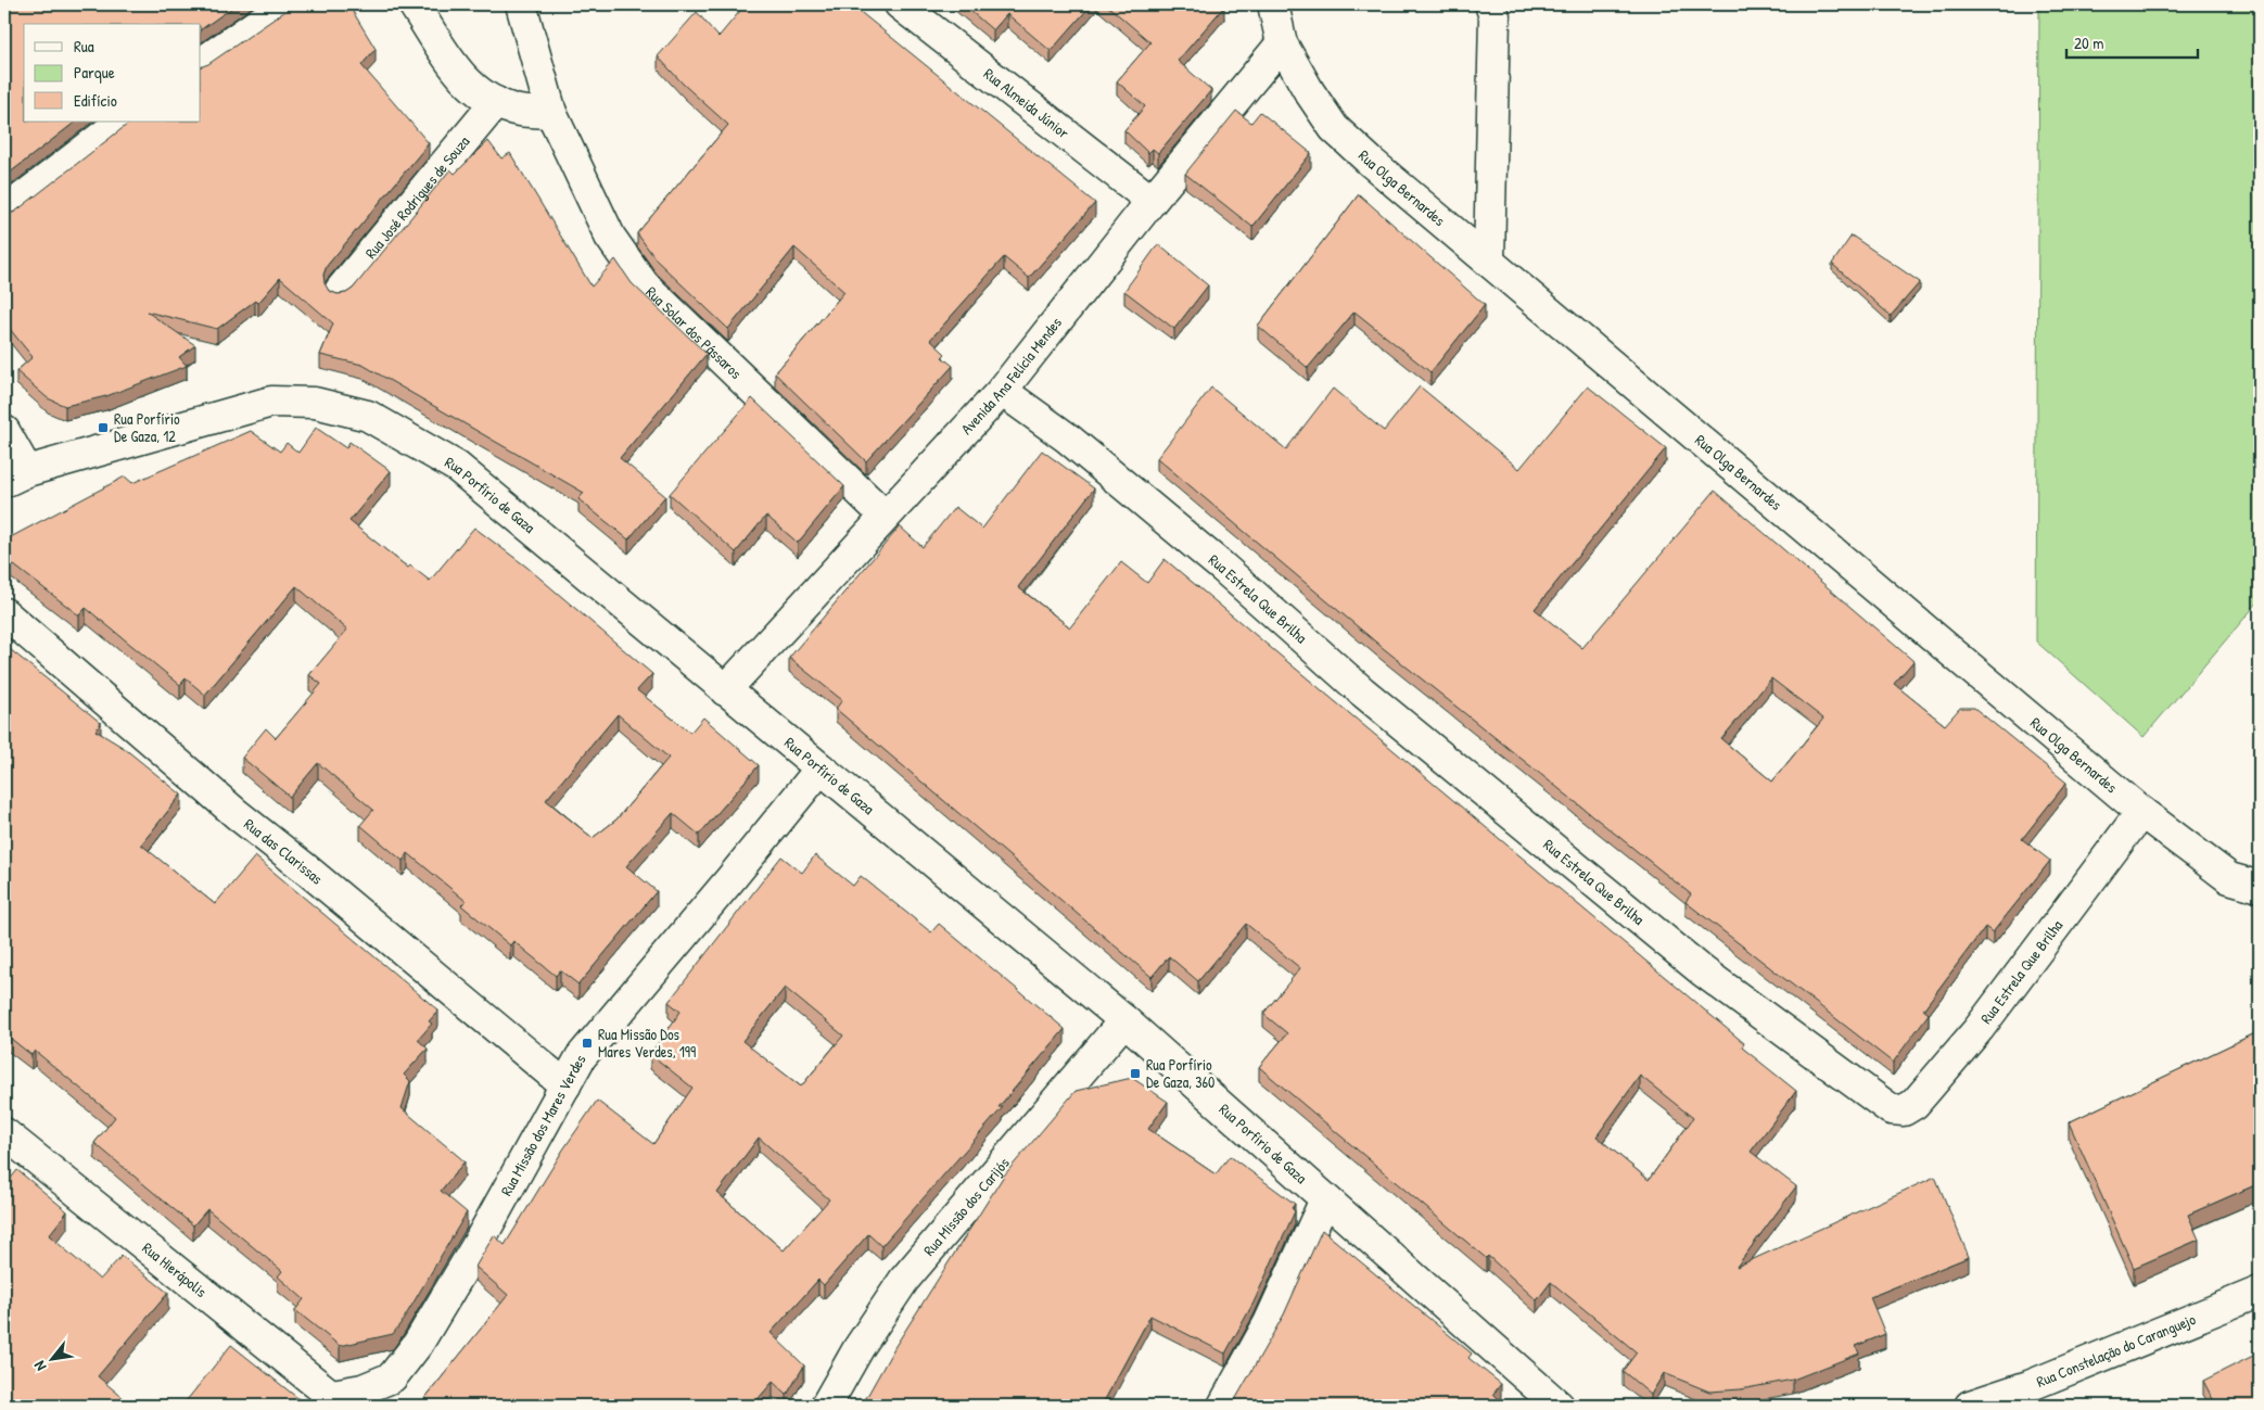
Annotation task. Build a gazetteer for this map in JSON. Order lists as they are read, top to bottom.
{
  "streets": {
    "street": [
      "Rua Almeida Júnior",
      "Rua Olga Bernardes",
      "Rua José Rodrigues de Souza",
      "Rua Solar dos Pássaros",
      "Avenida Ana Felícia Mendes",
      "Rua Porfírio de Gaza",
      "Rua Estrela Que Brilha",
      "Rua das Clarissas",
      "Rua Missão dos Mares Verdes",
      "Rua Missão dos Carijós",
      "Rua Hierápolis",
      "Rua Constelação do Caranguejo"
    ]
  },
  "crossings": [
    ["Rua Almeida Júnior", "Avenida Ana Felícia Mendes"],
    ["Rua Olga Bernardes", "Avenida Ana Felícia Mendes"],
    ["Rua Olga Bernardes", "Rua Estrela Que Brilha"],
    ["Rua Solar dos Pássaros", "Avenida Ana Felícia Mendes"],
    ["Avenida Ana Felícia Mendes", "Rua Porfírio de Gaza"],
    ["Avenida Ana Felícia Mendes", "Rua Estrela Que Brilha"],
    ["Rua Porfírio de Gaza", "Rua Missão dos Mares Verdes"],
    ["Rua Porfírio de Gaza", "Rua Missão dos Carijós"],
    ["Rua das Clarissas", "Rua Missão dos Mares Verdes"],
    ["Rua Missão dos Mares Verdes", "Rua Hierápolis"]
  ],
  "places": {
    "transit": ["Rua Porfírio De Gaza, 12", "Rua Missão Dos Mares Verdes, 199", "Rua Porfírio De Gaza, 360"]
  },
  "legend": ["Rua", "Parque", "Edifício"],
  "scale_bar": "20 m",
  "north": "bottom left"
}
